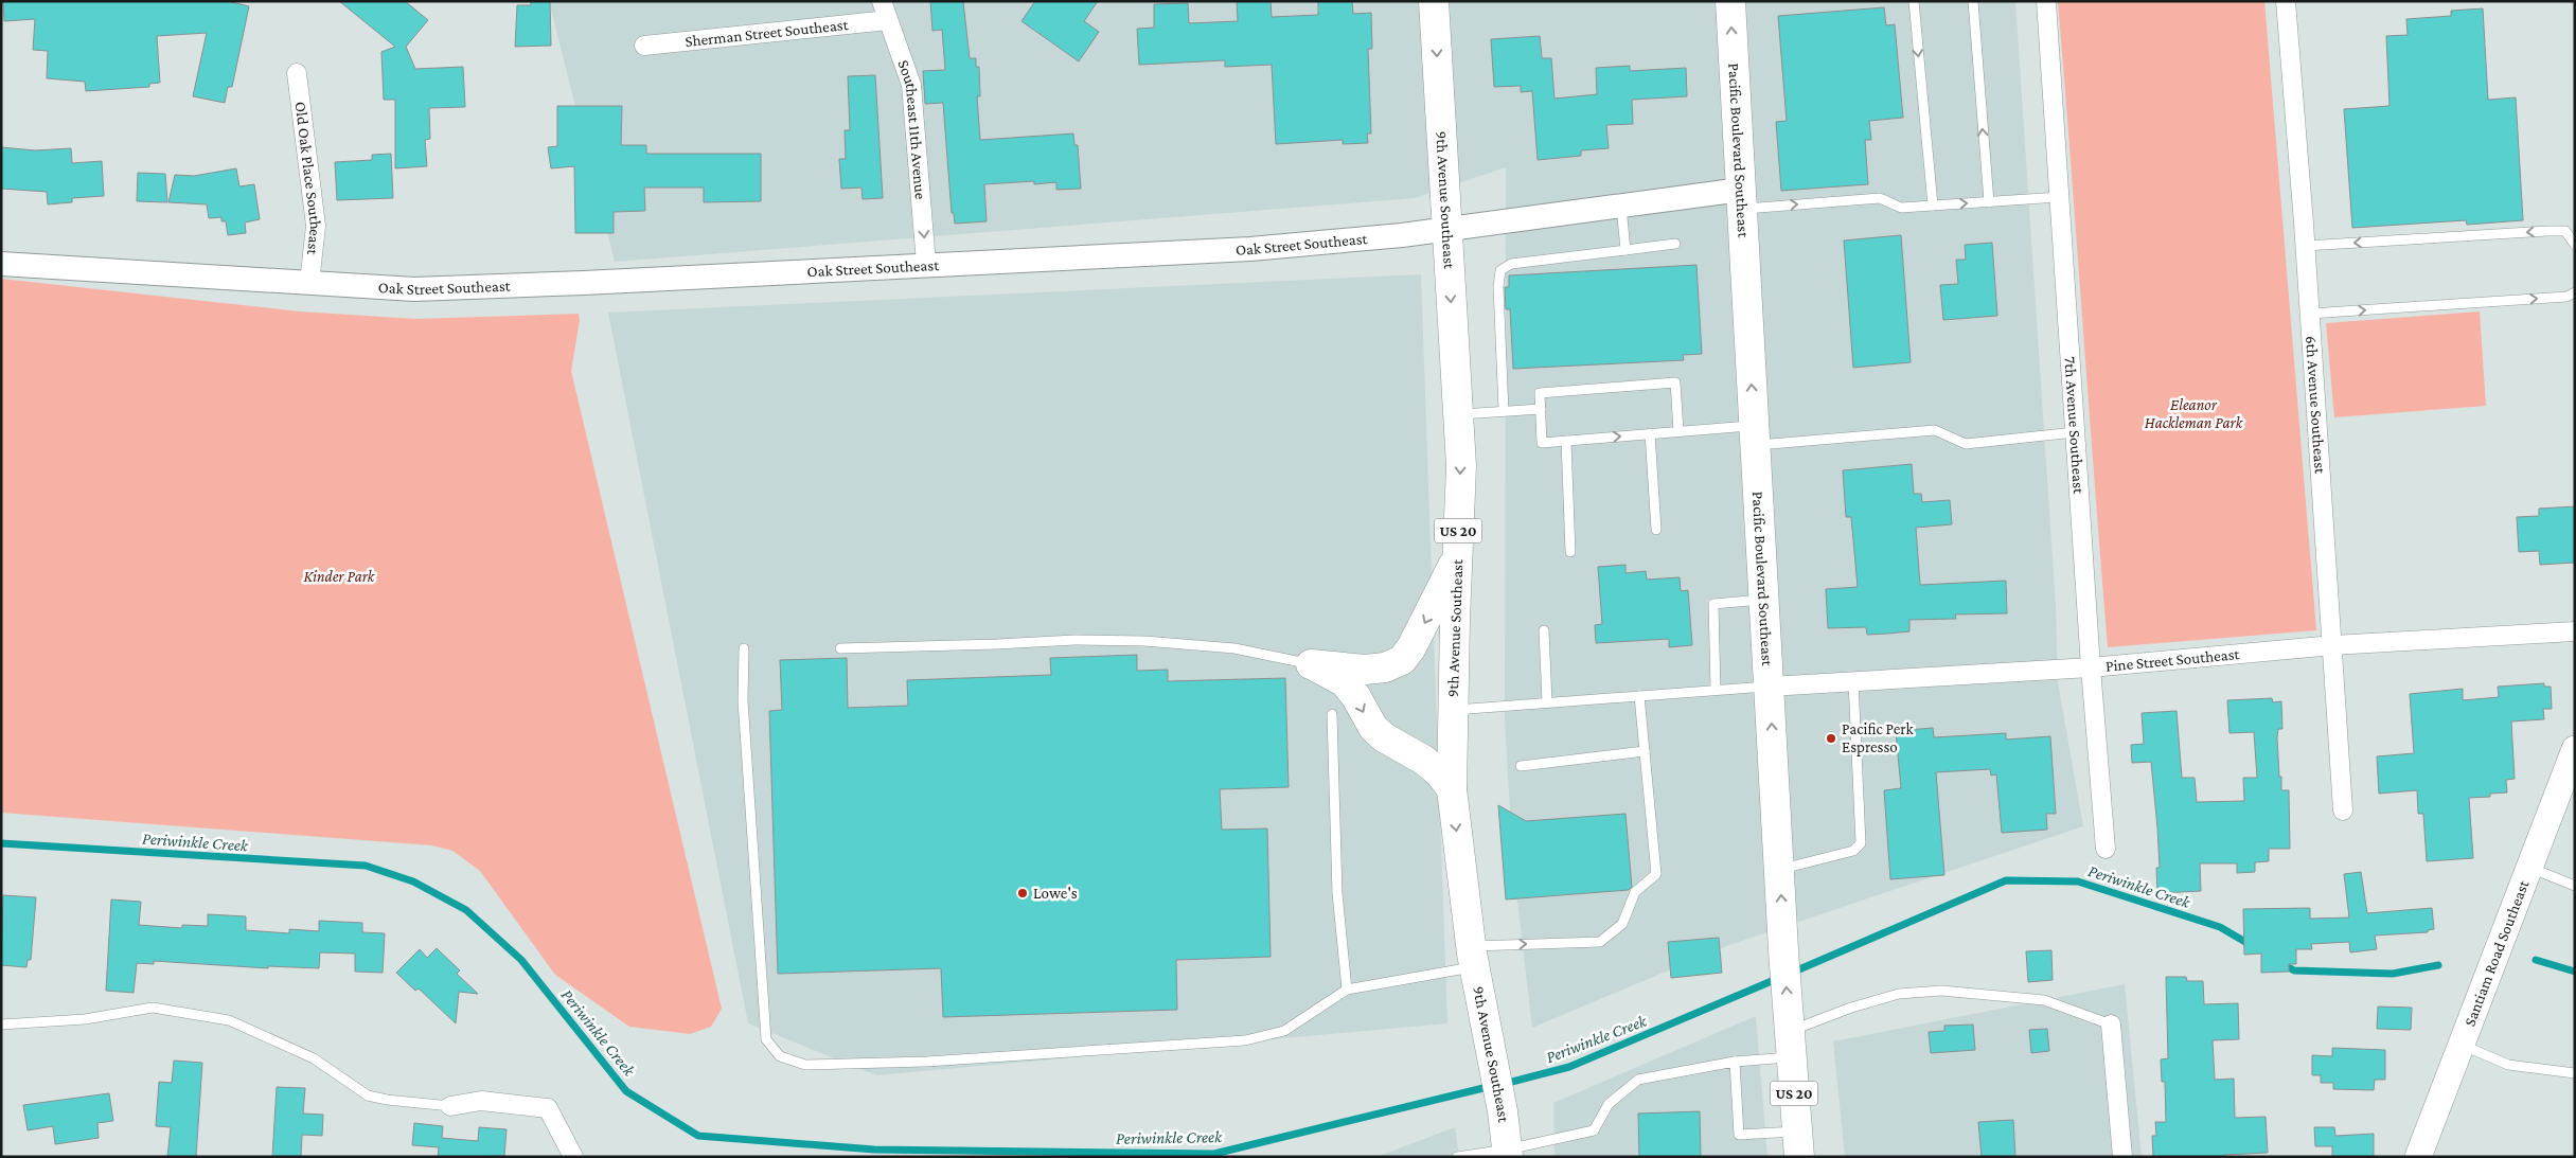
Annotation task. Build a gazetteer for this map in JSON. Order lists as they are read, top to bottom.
{
  "streets": {
    "highway": ["Pacific Boulevard Southeast", "9th Avenue Southeast", "US 20"],
    "main road": ["Santiam Road Southeast"],
    "street": [
      "Sherman Street Southeast",
      "Southeast 11th Avenue",
      "Old Oak Place Southeast",
      "Oak Street Southeast",
      "6th Avenue Southeast",
      "7th Avenue Southeast",
      "Pine Street Southeast"
    ]
  },
  "crossings": [
    ["Sherman Street Southeast", "Southeast 11th Avenue"],
    ["Southeast 11th Avenue", "Oak Street Southeast"],
    ["Pacific Boulevard Southeast", "Oak Street Southeast"],
    ["Pacific Boulevard Southeast", "Pine Street Southeast"],
    ["Old Oak Place Southeast", "Oak Street Southeast"],
    ["9th Avenue Southeast", "Oak Street Southeast"],
    ["6th Avenue Southeast", "Pine Street Southeast"],
    ["7th Avenue Southeast", "Pine Street Southeast"]
  ],
  "one_way": ["Southeast 11th Avenue", "Pacific Boulevard Southeast", "9th Avenue Southeast"],
  "water": ["Periwinkle Creek"],
  "parks": ["Eleanor Hackleman Park", "Kinder Park"],
  "places": ["Pacific Perk Espresso", "Lowe's"]
}
